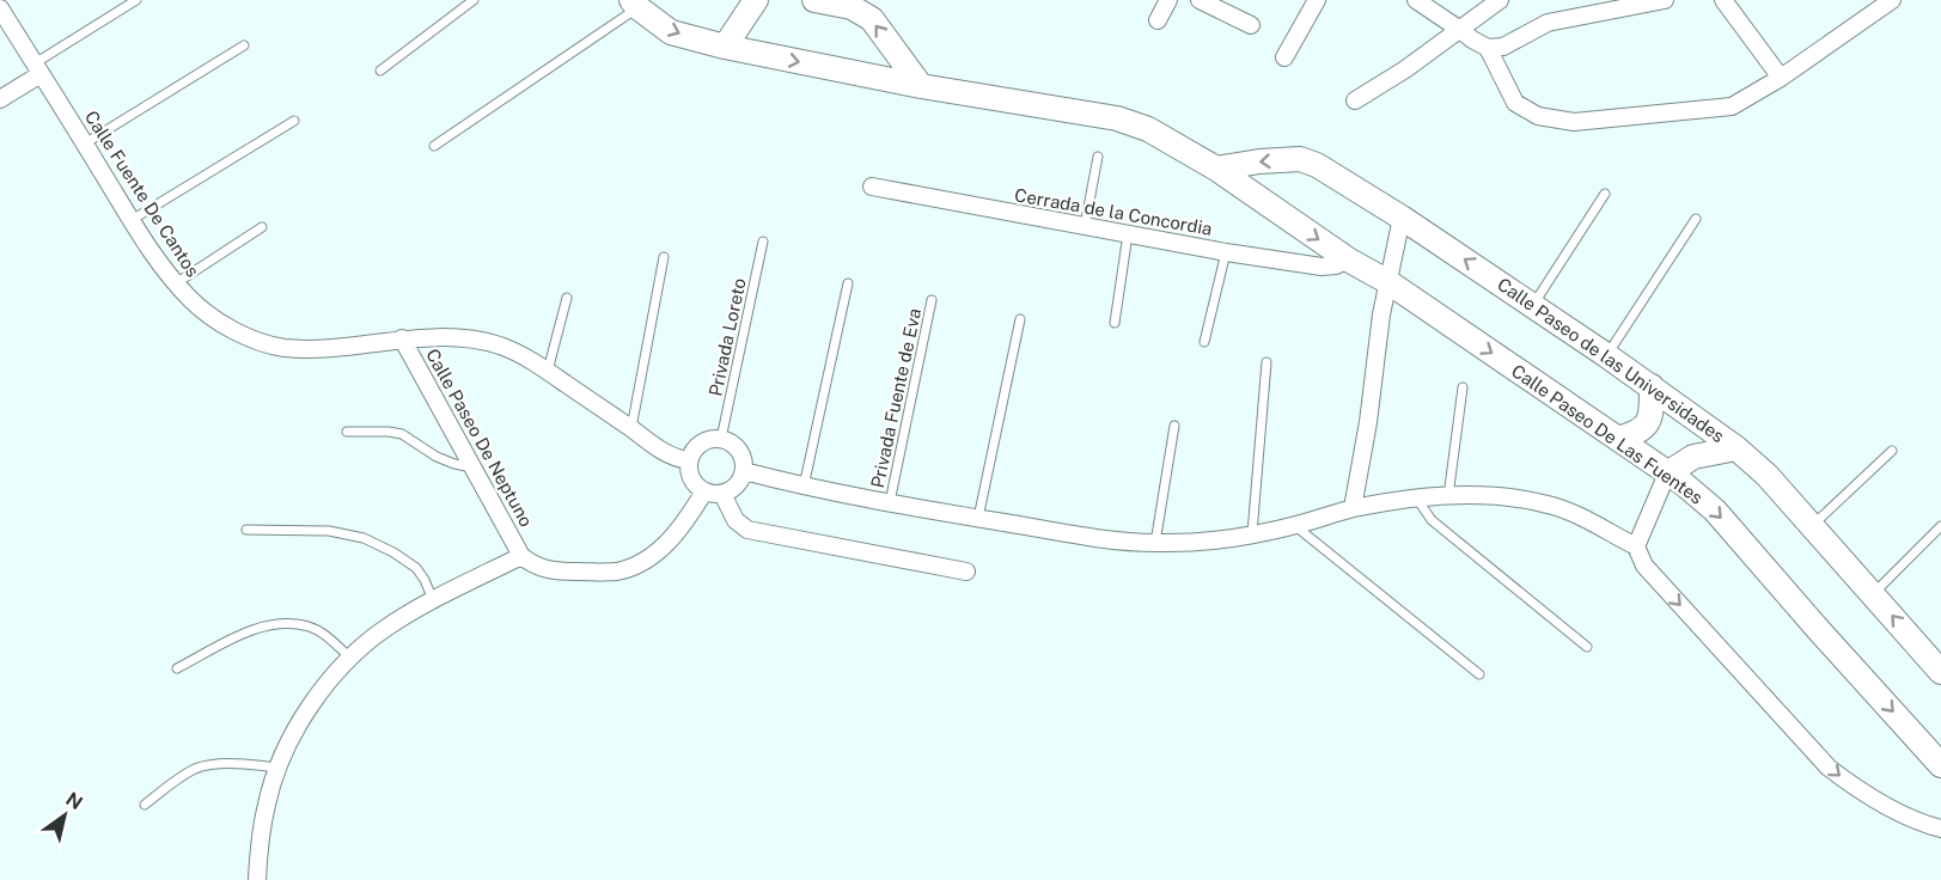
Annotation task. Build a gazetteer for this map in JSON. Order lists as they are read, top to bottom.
{
  "streets": {
    "street": [
      "Calle Fuente De Cantos",
      "Cerrada de la Concordia",
      "Calle Paseo de las Universidades",
      "Calle Paseo De Las Fuentes",
      "Calle Paseo De Neptuno"
    ],
    "lane": ["Privada Loreto", "Privada Fuente de Eva"]
  },
  "crossings": [
    ["Calle Fuente De Cantos", "Privada Loreto"],
    ["Calle Fuente De Cantos", "Calle Paseo De Neptuno"],
    ["Cerrada de la Concordia", "Calle Paseo De Las Fuentes"],
    ["Calle Paseo de las Universidades", "Calle Paseo De Las Fuentes"]
  ],
  "north": "top right"
}
